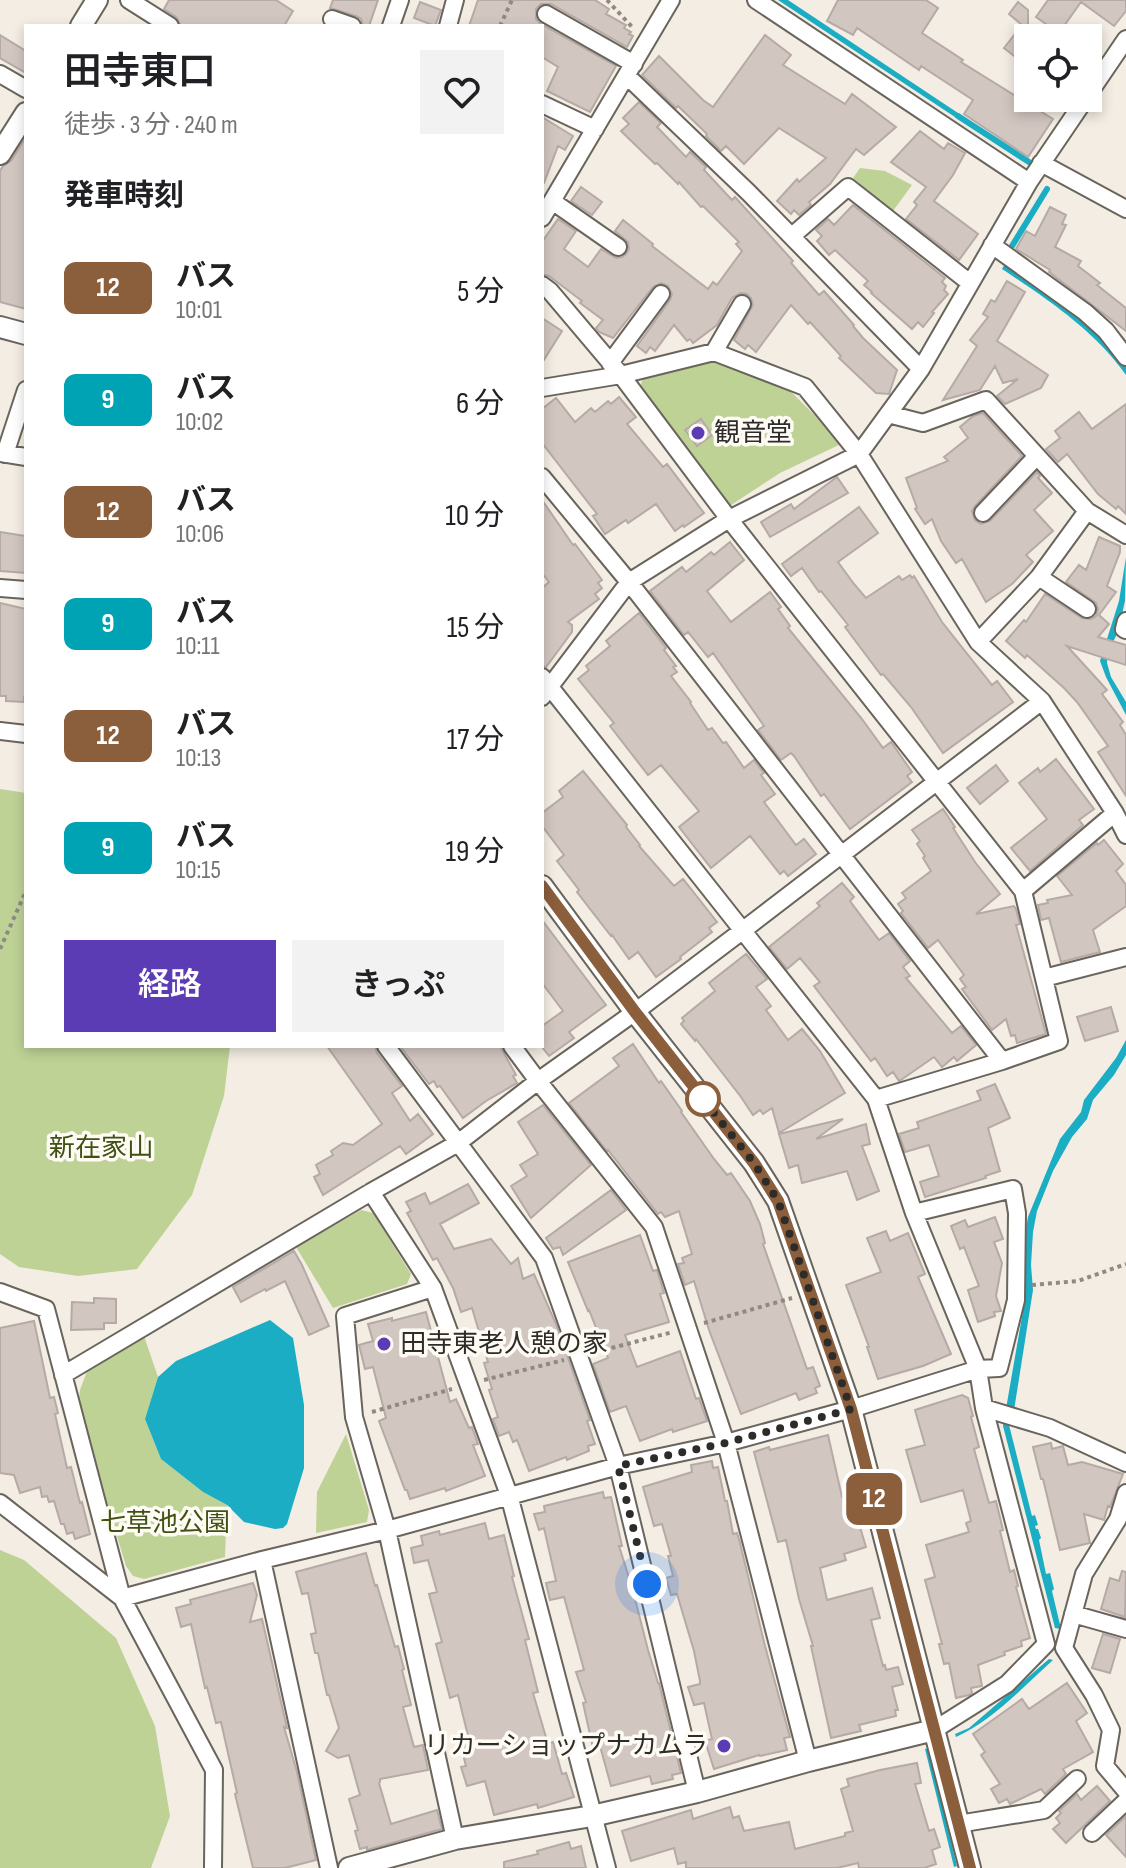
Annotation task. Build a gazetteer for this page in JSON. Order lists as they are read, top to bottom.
{
  "parks": ["新在家山", "七草池公園"],
  "places": ["観音堂", "田寺東老人憩の家", "リカーショップナカムラ"],
  "lines": ["bus line 12"],
  "page": {
    "on_map": "12",
    "heading": [
      ["田寺東口", "徒歩 · 3 分 · 240 m"],
      "発車時刻"
    ],
    "list": [
      {
        "mark": "12",
        "name": "バス",
        "note": "10:01",
        "value": "5 分"
      },
      {
        "mark": "9",
        "name": "バス",
        "note": "10:02",
        "value": "6 分"
      },
      {
        "mark": "12",
        "name": "バス",
        "note": "10:06",
        "value": "10 分"
      },
      {
        "mark": "9",
        "name": "バス",
        "note": "10:11",
        "value": "15 分"
      },
      {
        "mark": "12",
        "name": "バス",
        "note": "10:13",
        "value": "17 分"
      },
      {
        "mark": "9",
        "name": "バス",
        "note": "10:15",
        "value": "19 分"
      }
    ],
    "buttons": ["経路", "きっぷ"]
  }
}
